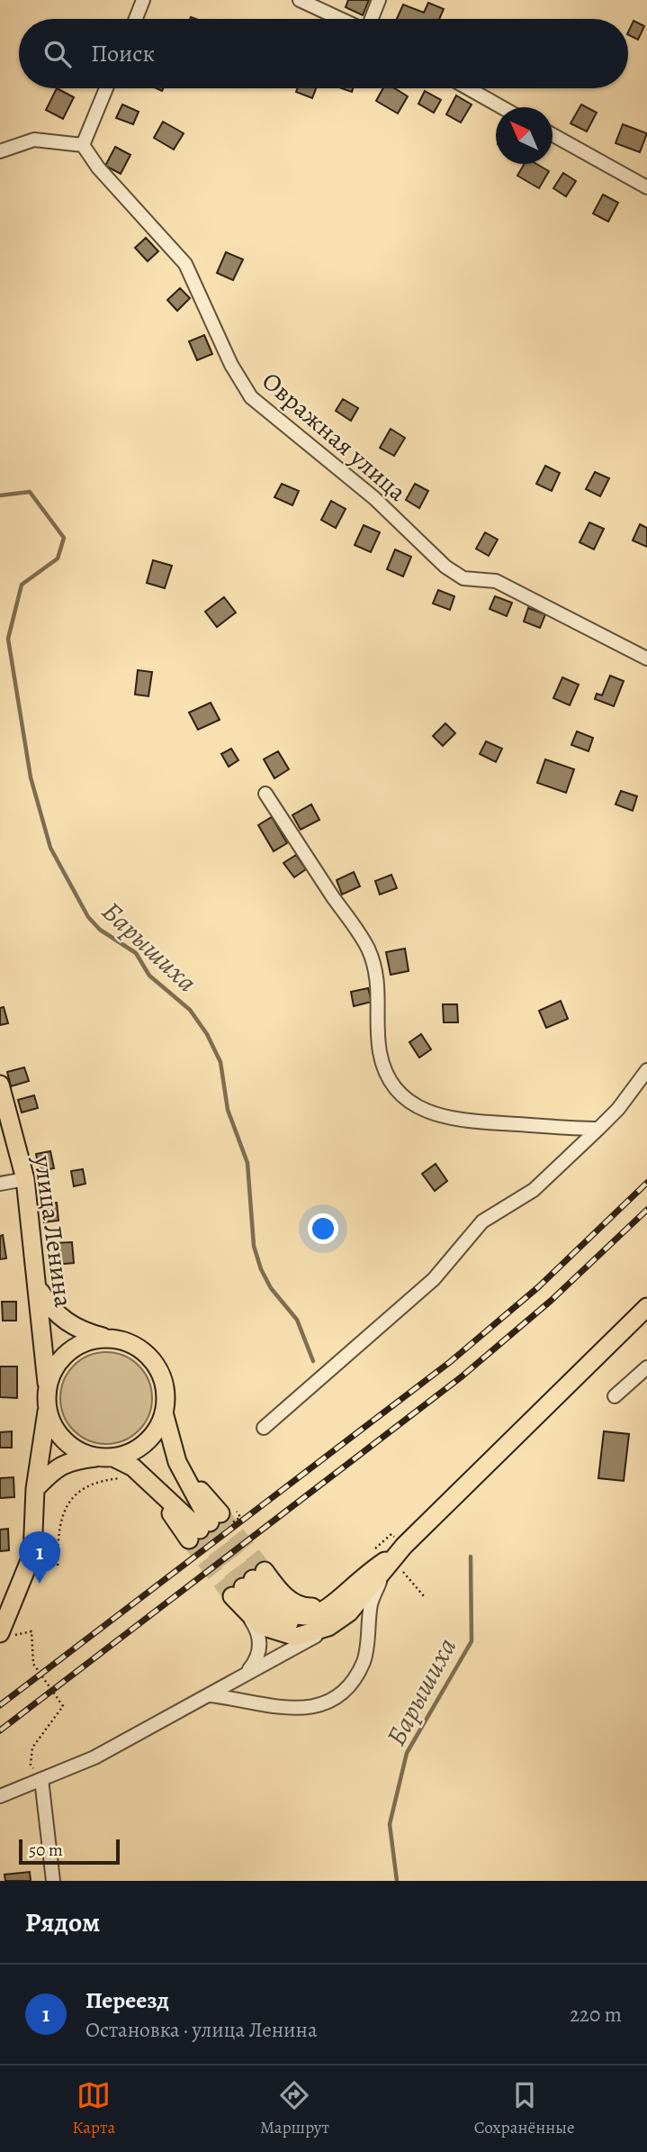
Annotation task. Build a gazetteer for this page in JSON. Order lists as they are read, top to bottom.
{
  "streets": {
    "main road": ["улица Ленина"],
    "street": ["Овражная улица"]
  },
  "water": ["Барышиха"],
  "scale_bar": "50 m",
  "north": "top left",
  "page": {
    "search": "Поиск",
    "pins": "1",
    "scale": "50 m",
    "heading": "Рядом",
    "list": [
      {
        "mark": "1",
        "name": "Переезд",
        "note": "Остановка · улица Ленина",
        "value": "220 m"
      }
    ],
    "nav": ["Карта", "Маршрут", "Сохранённые"]
  }
}
